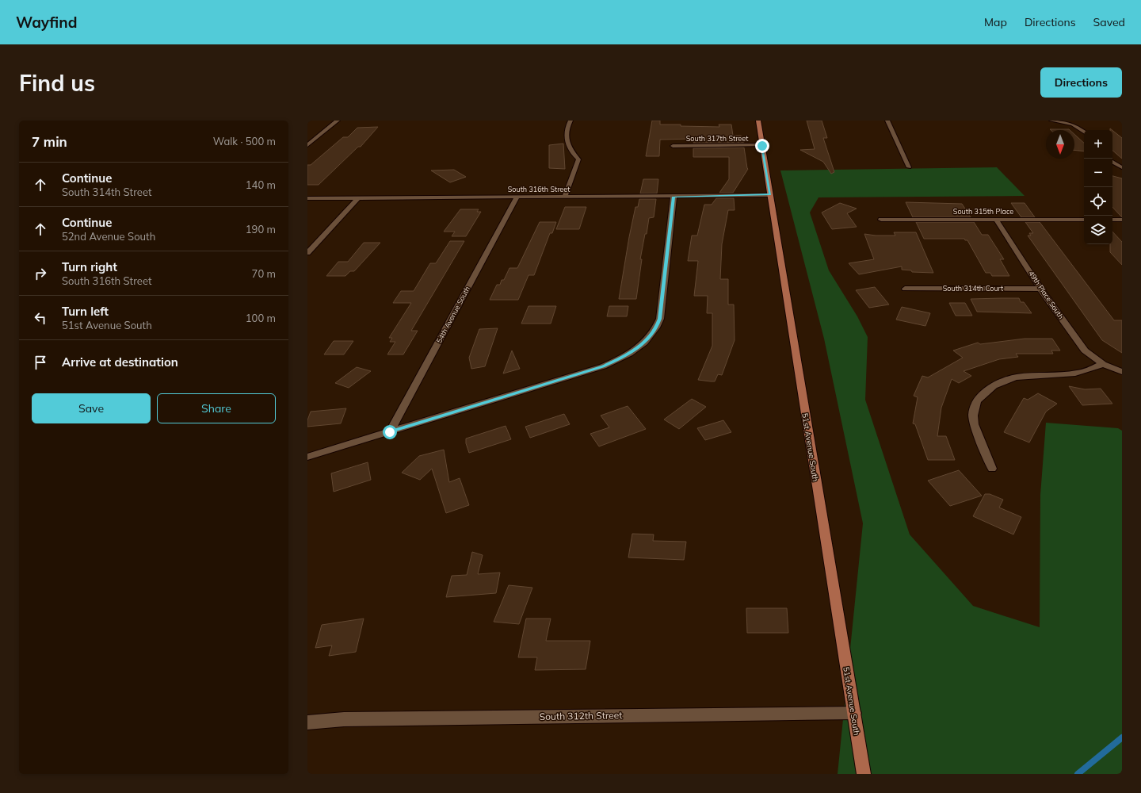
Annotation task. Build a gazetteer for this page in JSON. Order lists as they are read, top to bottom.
{
  "streets": {
    "main road": ["51st Avenue South"],
    "street": [
      "South 317th Street",
      "South 316th Street",
      "South 315th Place",
      "South 314th Court",
      "49th Place South",
      "54th Avenue South",
      "South 312th Street"
    ]
  },
  "crossings": [
    ["South 317th Street", "51st Avenue South"],
    ["South 316th Street", "54th Avenue South"],
    ["South 316th Street", "51st Avenue South"],
    ["South 315th Place", "49th Place South"],
    ["South 314th Court", "49th Place South"],
    ["51st Avenue South", "South 312th Street"]
  ],
  "north": "bottom",
  "page": {
    "header": "Wayfind",
    "nav": ["Map", "Directions", "Saved"],
    "buttons": [
      "Directions",
      ["Save", "Share"]
    ],
    "title": "Find us",
    "heading": ["7 min", "Walk · 500 m"],
    "map_buttons": ["+", "−"],
    "list": [
      ["Continue", "South 314th Street", "140 m"],
      ["Continue", "52nd Avenue South", "190 m"],
      ["Turn right", "South 316th Street", "70 m"],
      ["Turn left", "51st Avenue South", "100 m"],
      "Arrive at destination"
    ]
  }
}
